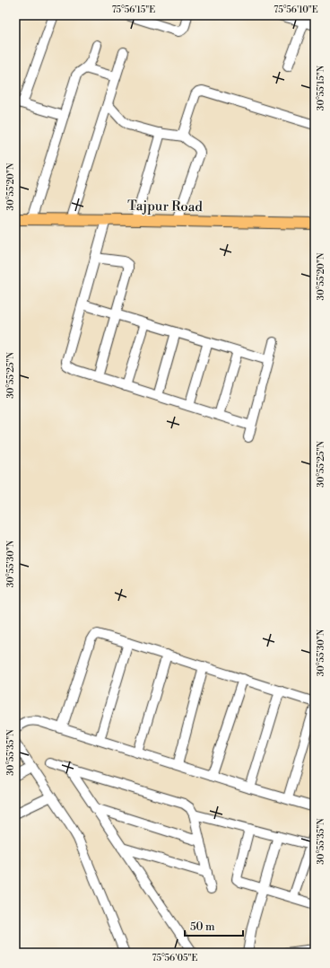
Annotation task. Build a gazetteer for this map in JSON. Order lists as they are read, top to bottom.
{
  "streets": {
    "main road": ["Tajpur Road"]
  },
  "scale_bar": "50 m",
  "coordinates": [
    "75°56'15\"E",
    "75°56'10\"E",
    "30°55'15\"N",
    "30°55'20\"N",
    "30°55'25\"N",
    "30°55'30\"N",
    "30°55'35\"N",
    "75°56'05\"E"
  ]
}
